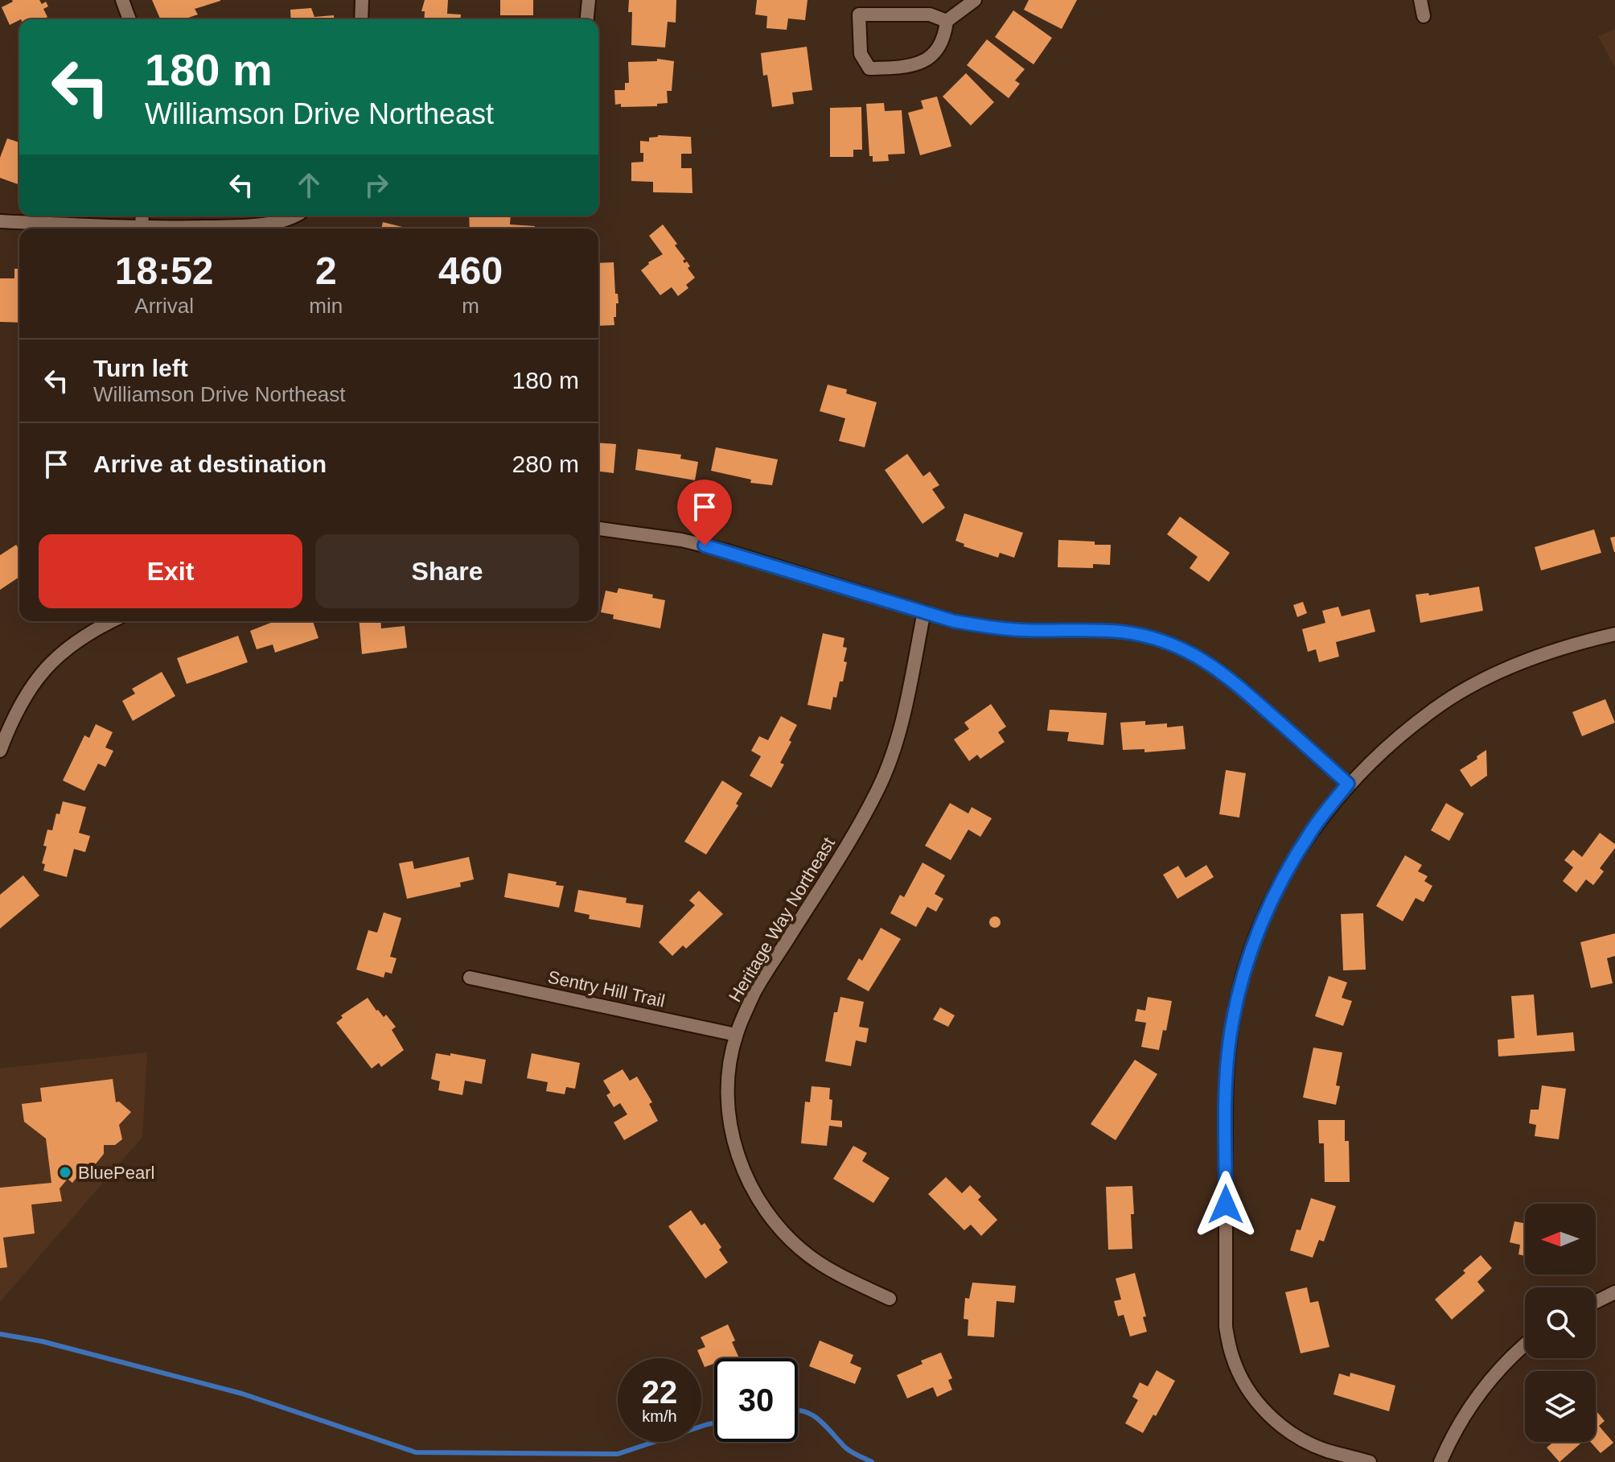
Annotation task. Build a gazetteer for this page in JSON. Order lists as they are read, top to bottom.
{
  "streets": {
    "street": ["Heritage Way Northeast", "Sentry Hill Trail"]
  },
  "crossings": [
    ["Heritage Way Northeast", "Sentry Hill Trail"]
  ],
  "places": ["BluePearl"],
  "north": "left",
  "page": {
    "turn": ["180 m", "Williamson Drive Northeast"],
    "eta": [
      "18:52",
      "Arrival",
      "2",
      "min",
      "460",
      "m"
    ],
    "list": [
      {
        "name": "Turn left",
        "note": "Williamson Drive Northeast",
        "value": "180 m"
      },
      {
        "name": "Arrive at destination",
        "value": "280 m"
      }
    ],
    "buttons": ["Exit", "Share"],
    "speed": "22 km/h",
    "limit": "30"
  }
}
